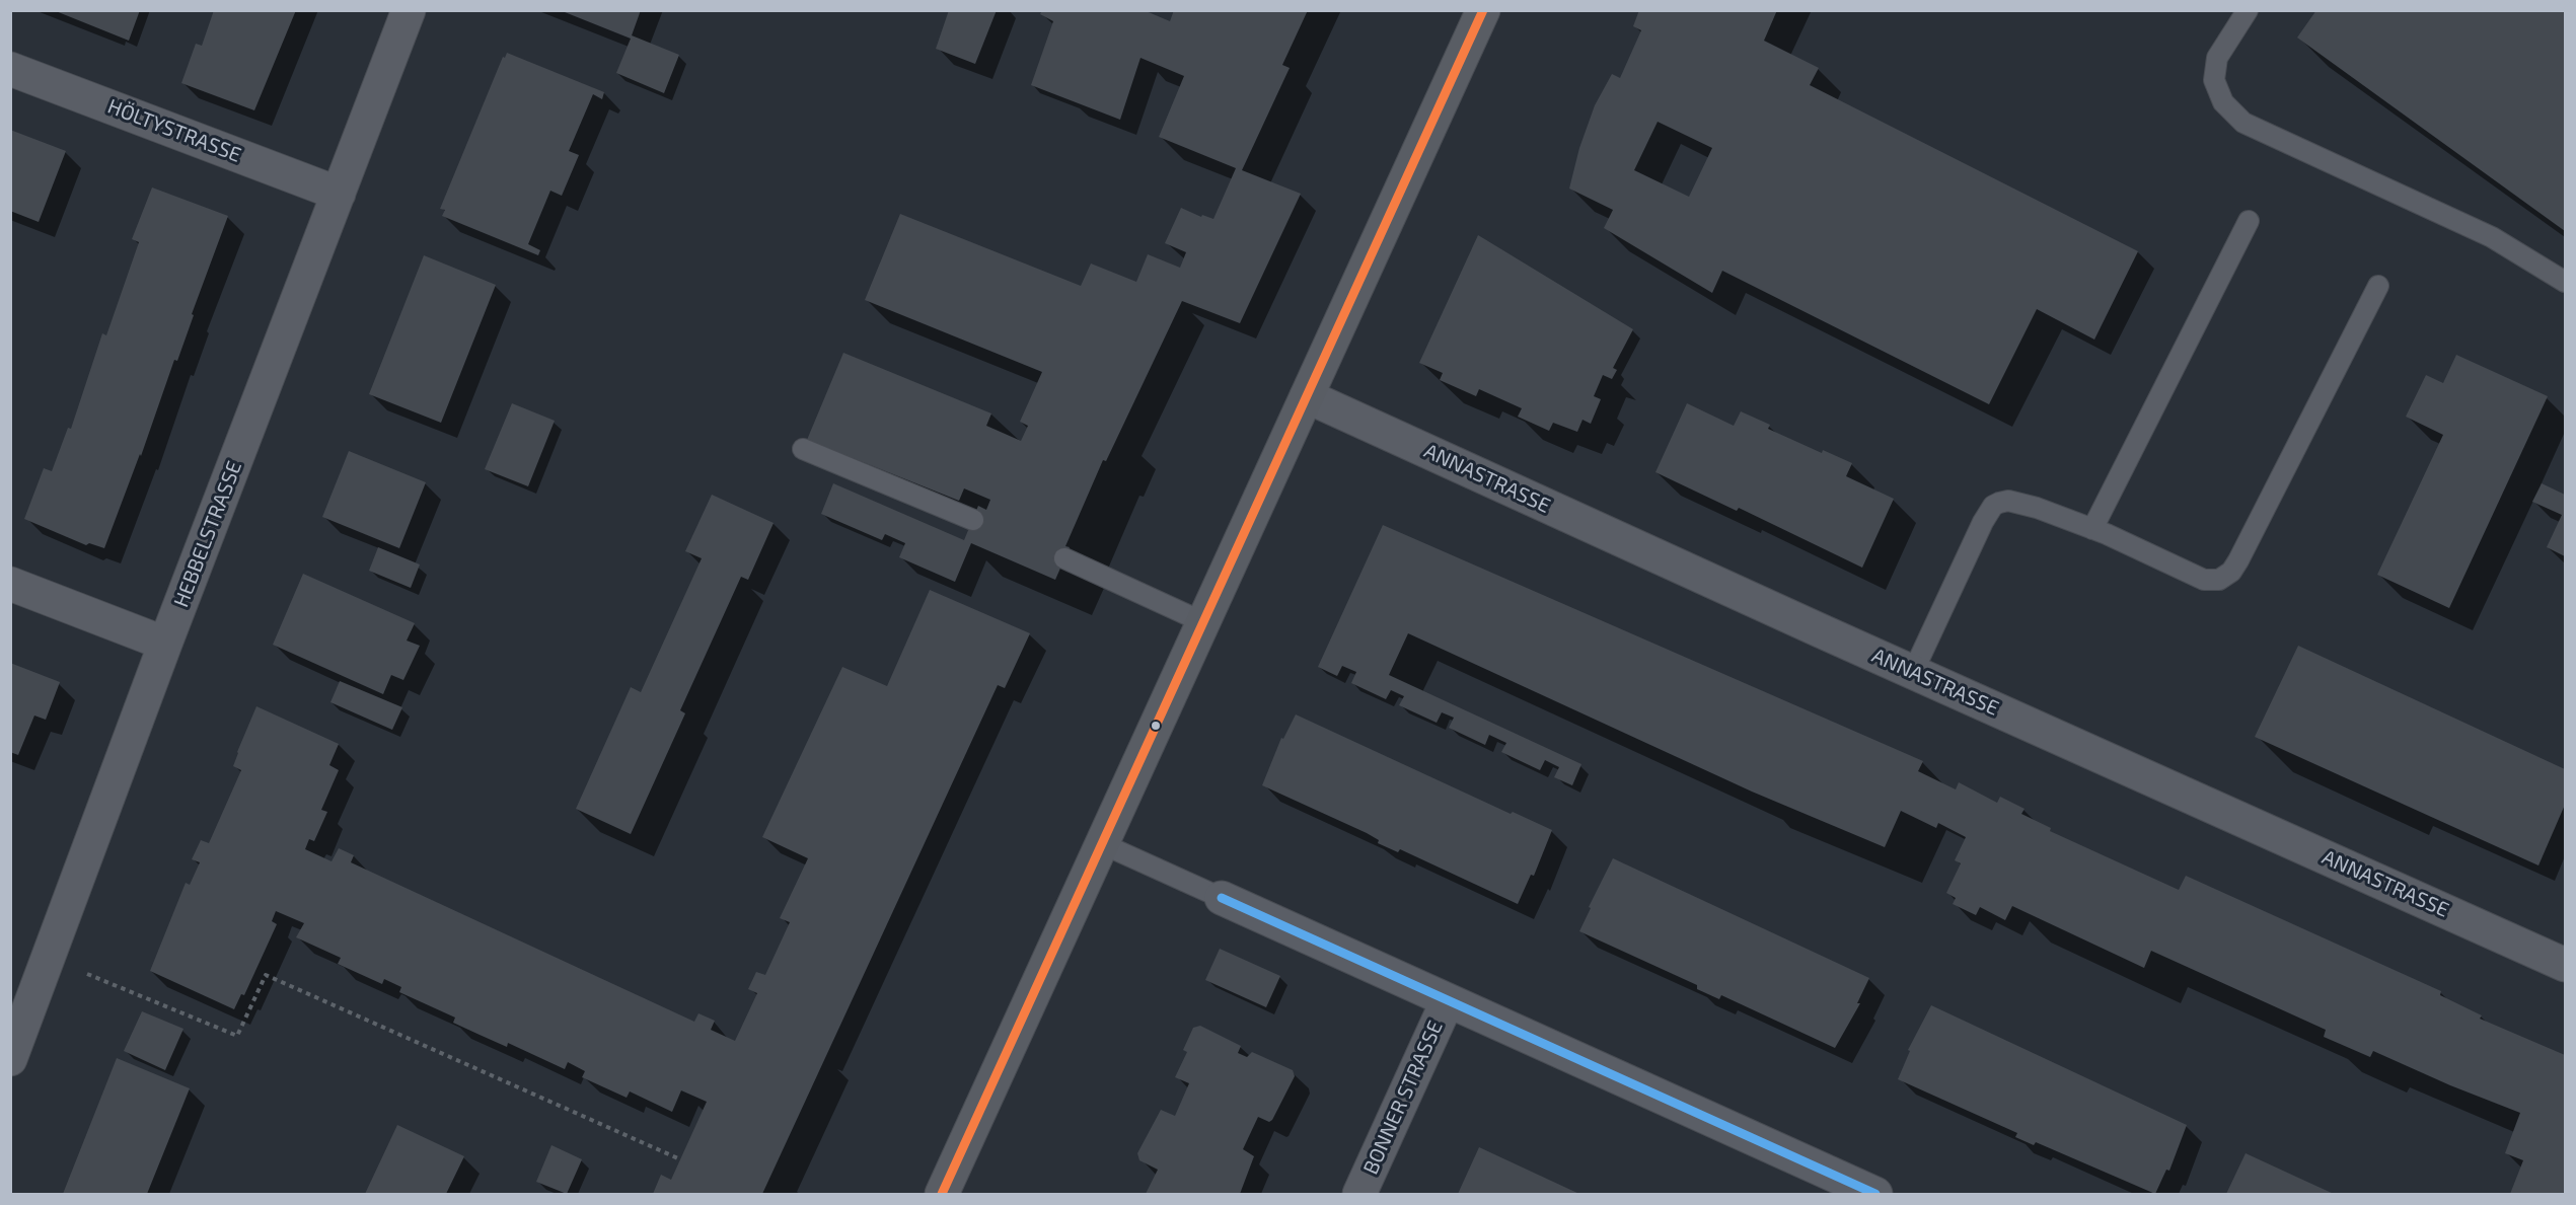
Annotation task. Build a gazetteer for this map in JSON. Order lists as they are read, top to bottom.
{
  "streets": {
    "street": [
      "HÖLTYSTRASSE",
      "ANNASTRASSE",
      "HEBBELSTRASSE",
      "BONNER STRASSE"
    ]
  },
  "crossings": [
    ["HÖLTYSTRASSE", "HEBBELSTRASSE"]
  ]
}
